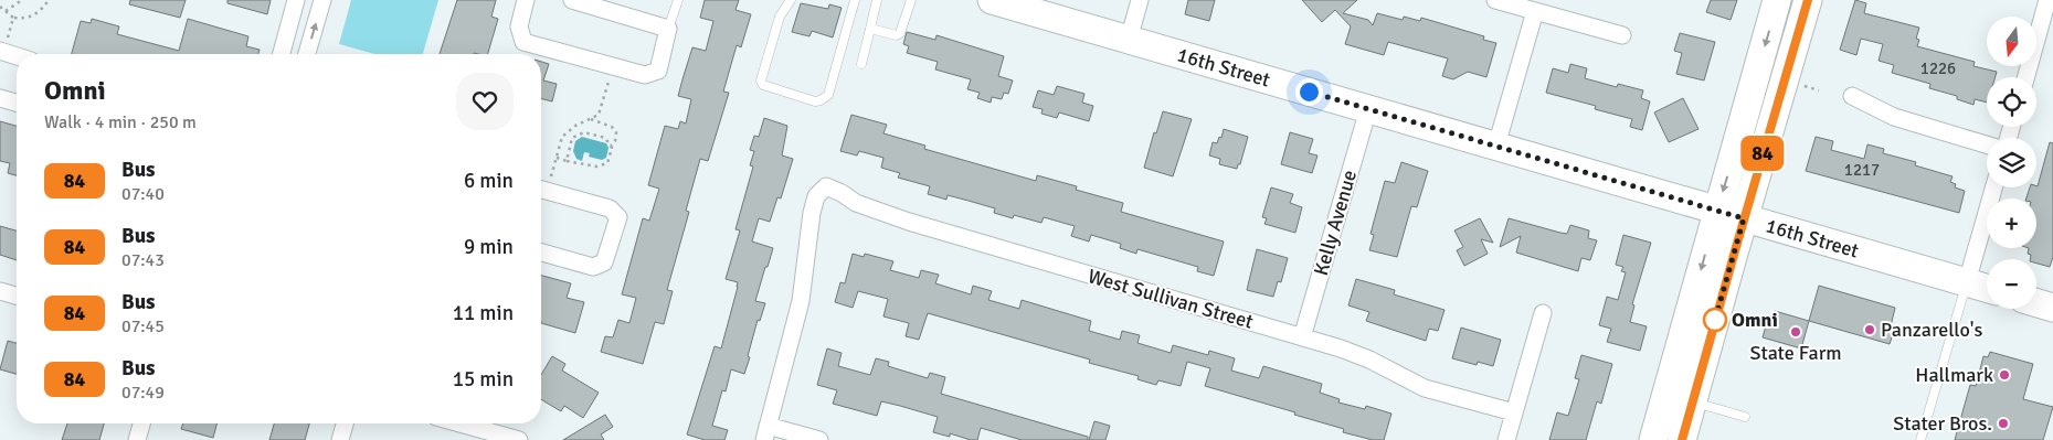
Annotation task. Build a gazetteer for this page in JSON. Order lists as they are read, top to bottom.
{
  "streets": {
    "main road": ["16th Street"],
    "street": ["Kelly Avenue", "West Sullivan Street"]
  },
  "crossings": [
    ["16th Street", "Kelly Avenue"],
    ["Kelly Avenue", "West Sullivan Street"]
  ],
  "places": [
    "Omni",
    "Panzarello's",
    "State Farm",
    "Hallmark",
    "Stater Bros."
  ],
  "lines": ["bus line 84"],
  "house_numbers": ["1226", "1217"],
  "north": "bottom",
  "page": {
    "on_map": "84",
    "map_buttons": ["+", "−"],
    "heading": ["Omni", "Walk · 4 min · 250 m"],
    "list": [
      {
        "mark": "84",
        "name": "Bus",
        "note": "07:40",
        "value": "6 min"
      },
      {
        "mark": "84",
        "name": "Bus",
        "note": "07:43",
        "value": "9 min"
      },
      {
        "mark": "84",
        "name": "Bus",
        "note": "07:45",
        "value": "11 min"
      },
      {
        "mark": "84",
        "name": "Bus",
        "note": "07:49",
        "value": "15 min"
      }
    ]
  }
}
